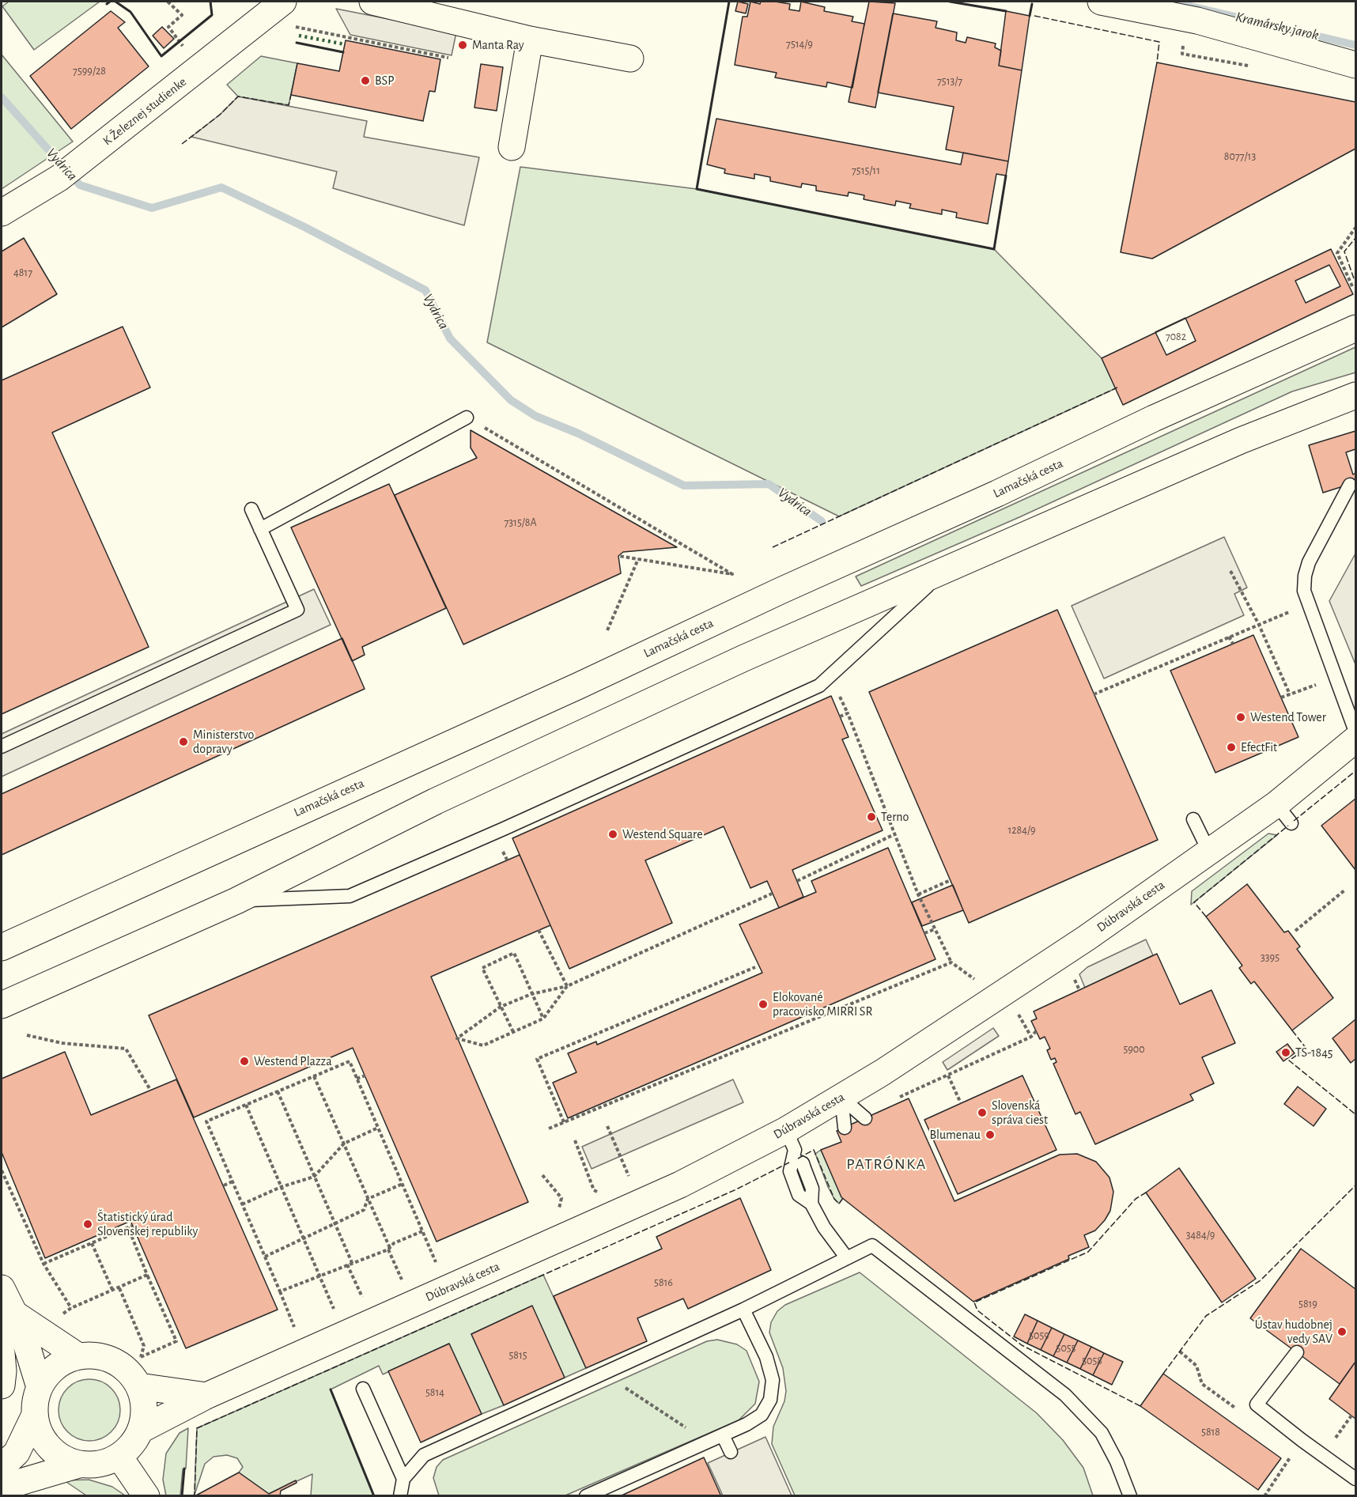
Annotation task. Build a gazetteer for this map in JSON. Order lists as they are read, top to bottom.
{
  "streets": {
    "street": ["K Železnej studienke", "Lamačská cesta", "Dúbravská cesta"]
  },
  "districts": ["PATRÓNKA"],
  "water": ["Kramársky jarok", "Vydrica"],
  "places": [
    "Manta Ray",
    "BSP",
    "Westend Tower",
    "Ministerstvo dopravy",
    "EfectFit",
    "Terno",
    "Westend Square",
    "Elokované pracovisko MIRRI SR",
    "TS-1845",
    "Westend Plazza",
    "Slovenská správa ciest",
    "Blumenau",
    "Štatistický úrad Slovenskej republiky",
    "Ústav hudobnej vedy SAV"
  ],
  "house_numbers": [
    "7514/9",
    "7599/28",
    "7513/7",
    "8077/13",
    "7515/11",
    "4817",
    "7082",
    "7315/8A",
    "1284/9",
    "3395",
    "5900",
    "3484/9",
    "5816",
    "5819",
    "5059",
    "5055",
    "5815",
    "5058",
    "5814",
    "5818"
  ]
}
